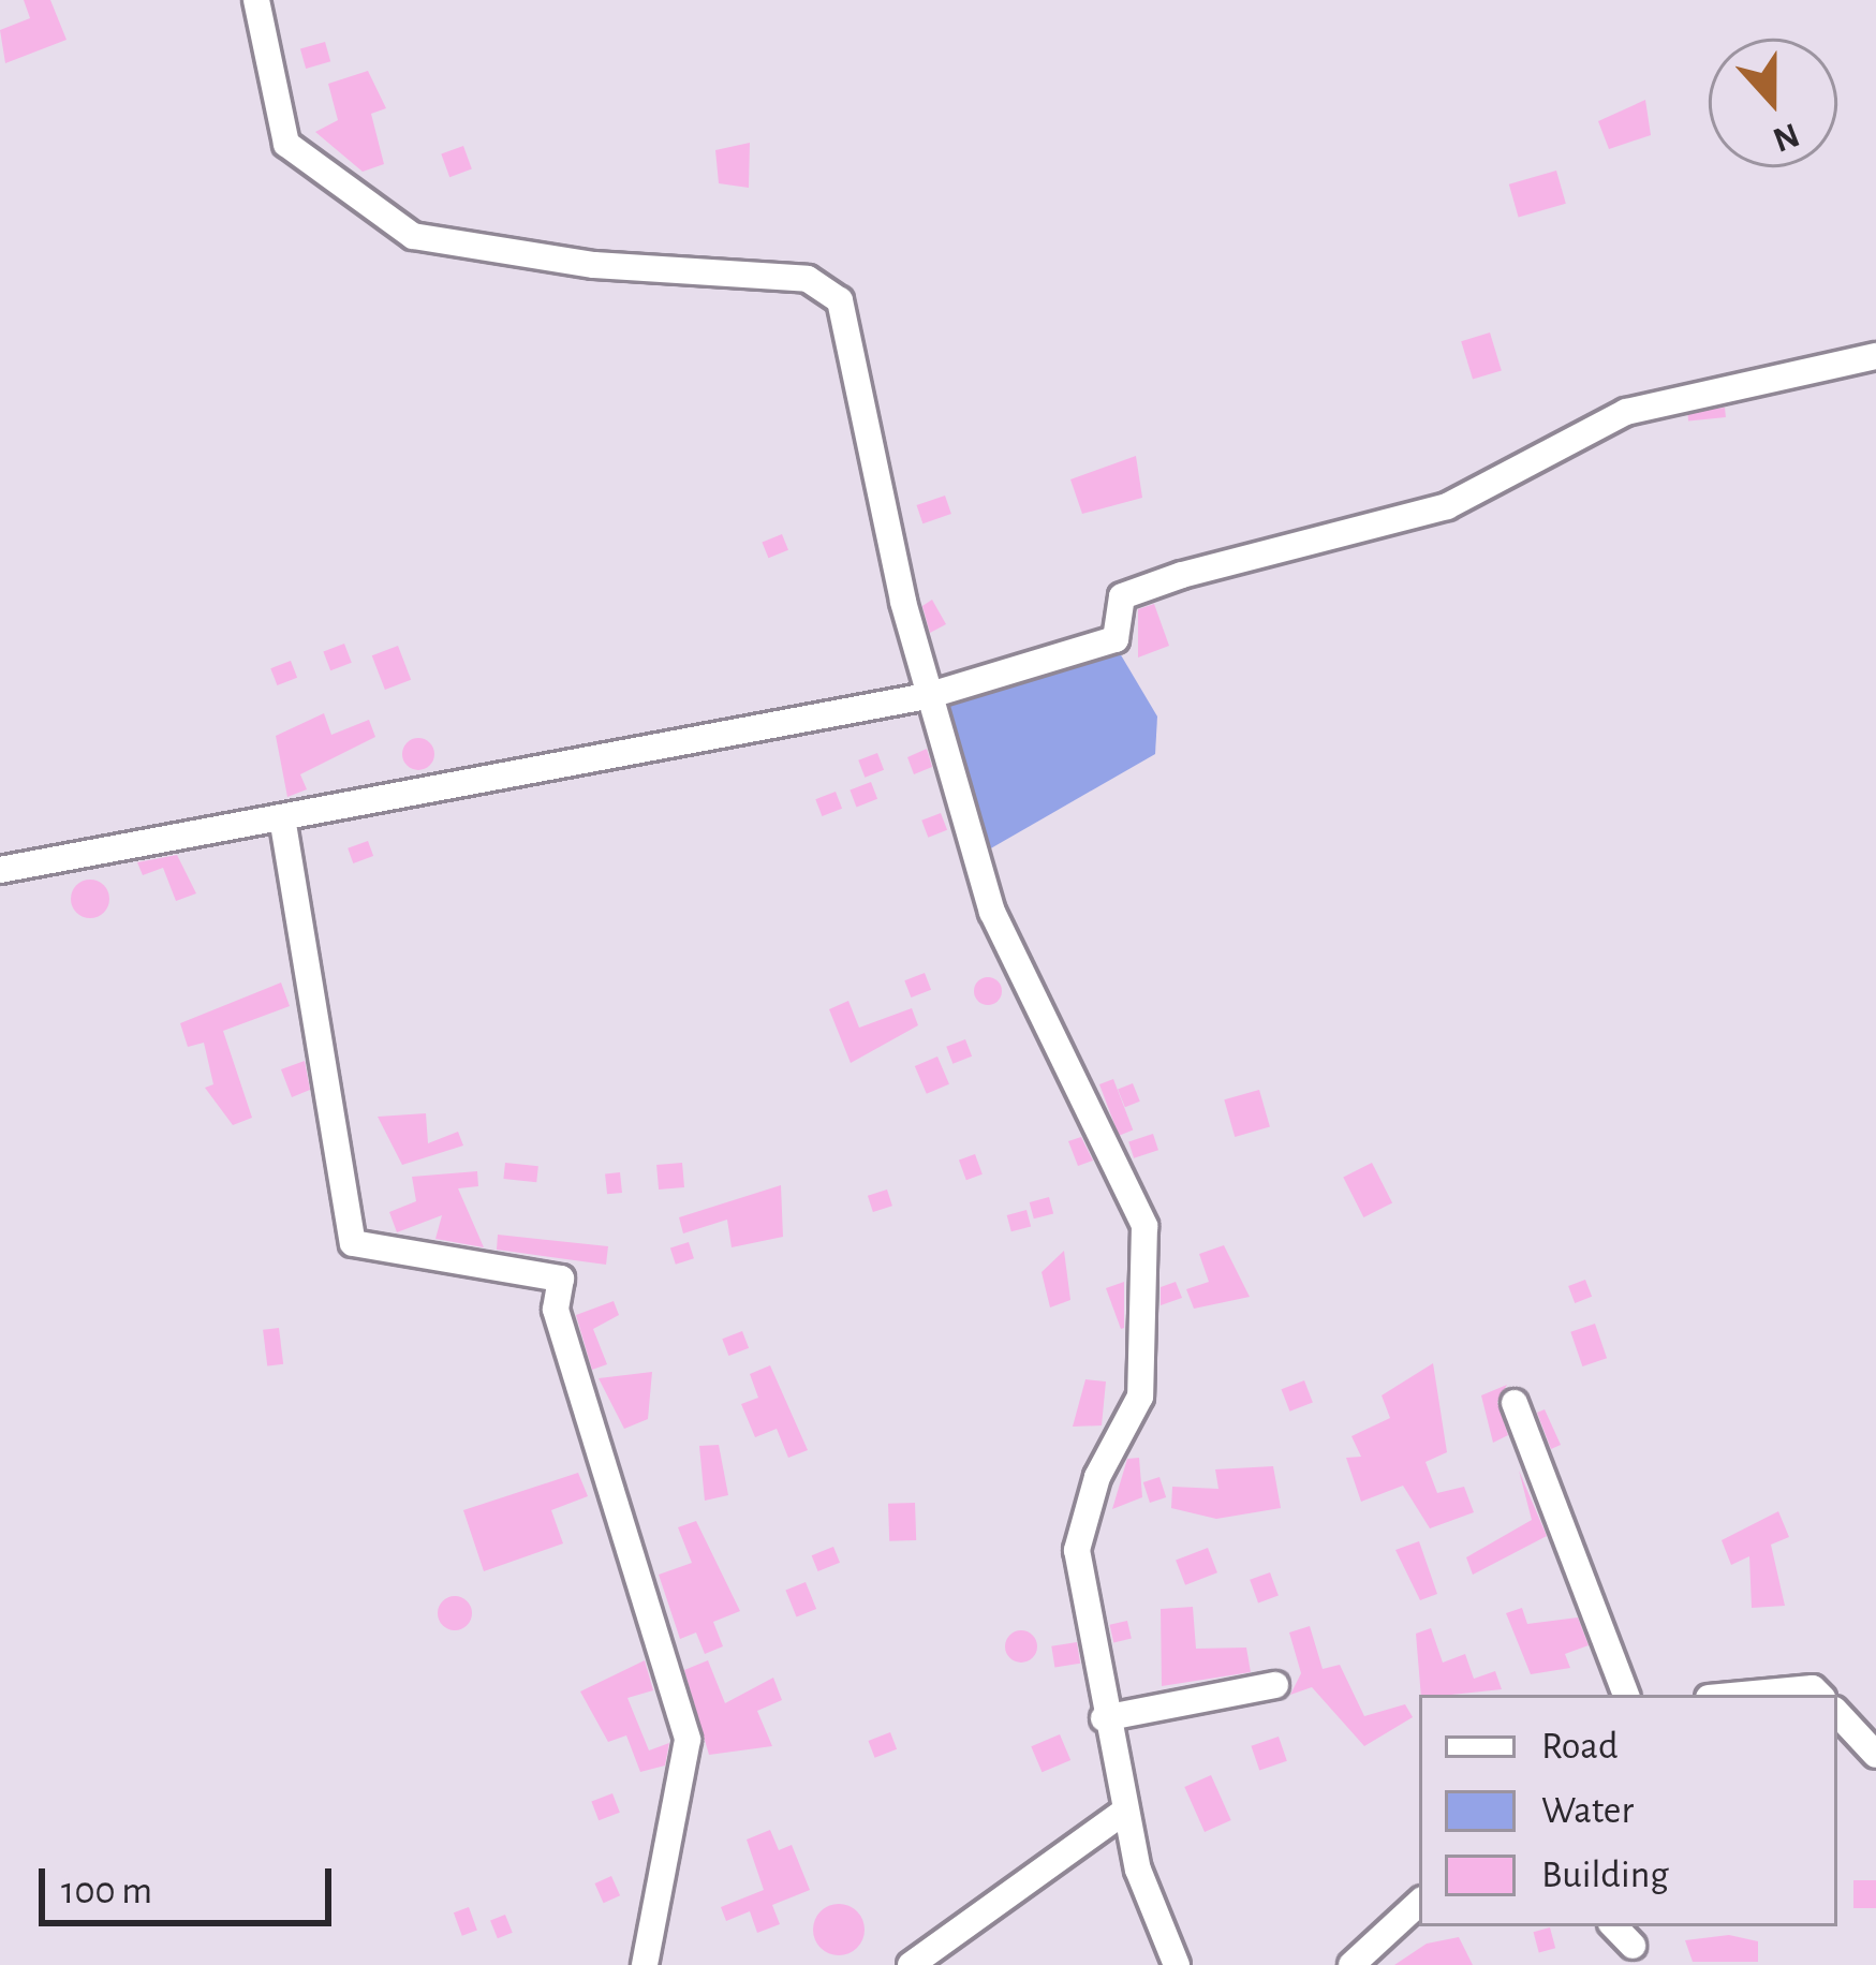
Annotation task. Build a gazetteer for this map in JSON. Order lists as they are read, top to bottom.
{
  "legend": ["Road", "Water", "Building"],
  "scale_bar": "100 m",
  "north": "bottom"
}
